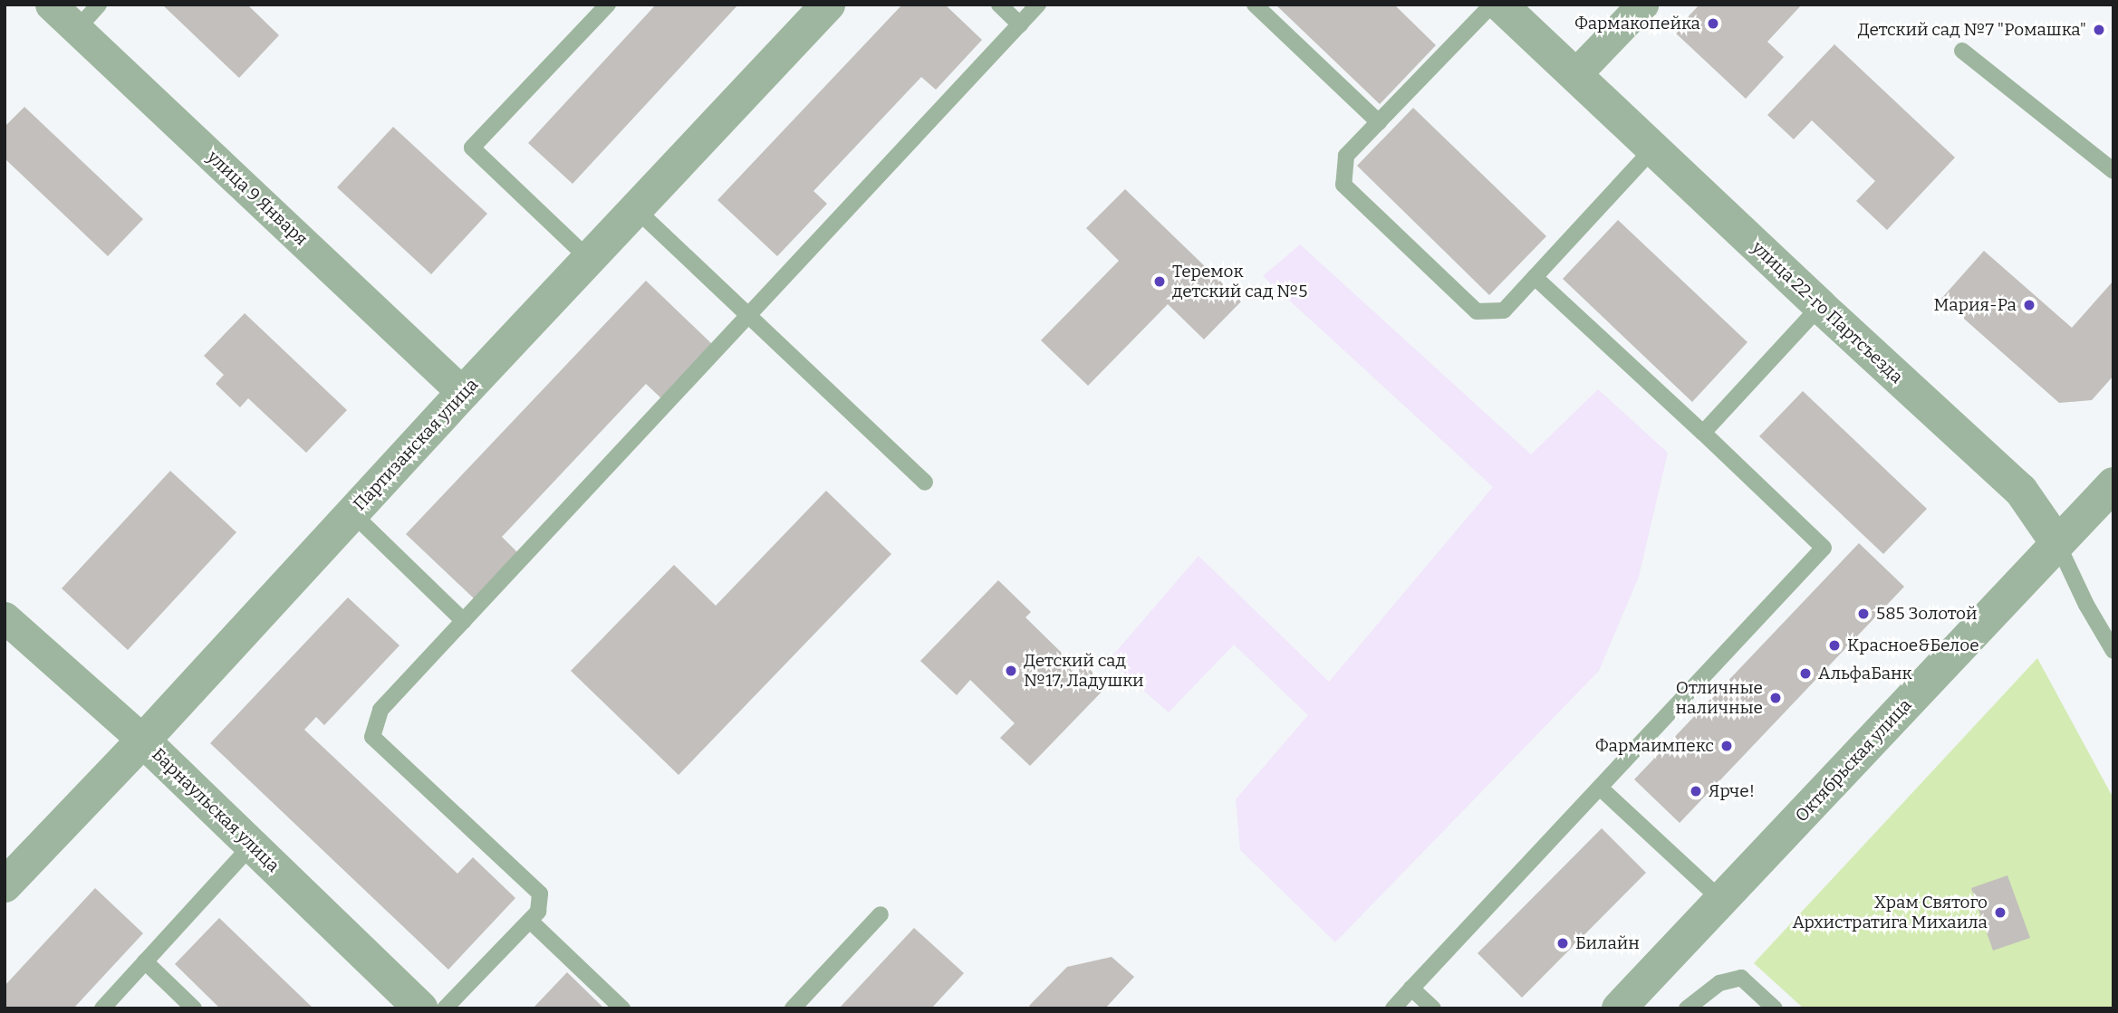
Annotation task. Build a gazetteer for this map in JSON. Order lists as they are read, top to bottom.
{
  "streets": {
    "street": [
      "улица 9 Января",
      "улица 22-го Партсъезда",
      "Партизанская улица",
      "Октябрьская улица",
      "Барнаульская улица"
    ]
  },
  "crossings": [
    ["улица 9 Января", "Партизанская улица"],
    ["улица 22-го Партсъезда", "Октябрьская улица"],
    ["Партизанская улица", "Барнаульская улица"]
  ],
  "places": [
    "Фармакопейка",
    "Детский сад №7 \"Ромашка\"",
    "Теремок детский сад №5",
    "Мария-Ра",
    "585 Золотой",
    "Красное&Белое",
    "Детский сад №17, Ладушки",
    "АльфаБанк",
    "Отличные наличные",
    "Фармаимпекс",
    "Ярче!",
    "Храм Святого Архистратига Михаила",
    "Билайн"
  ]
}
